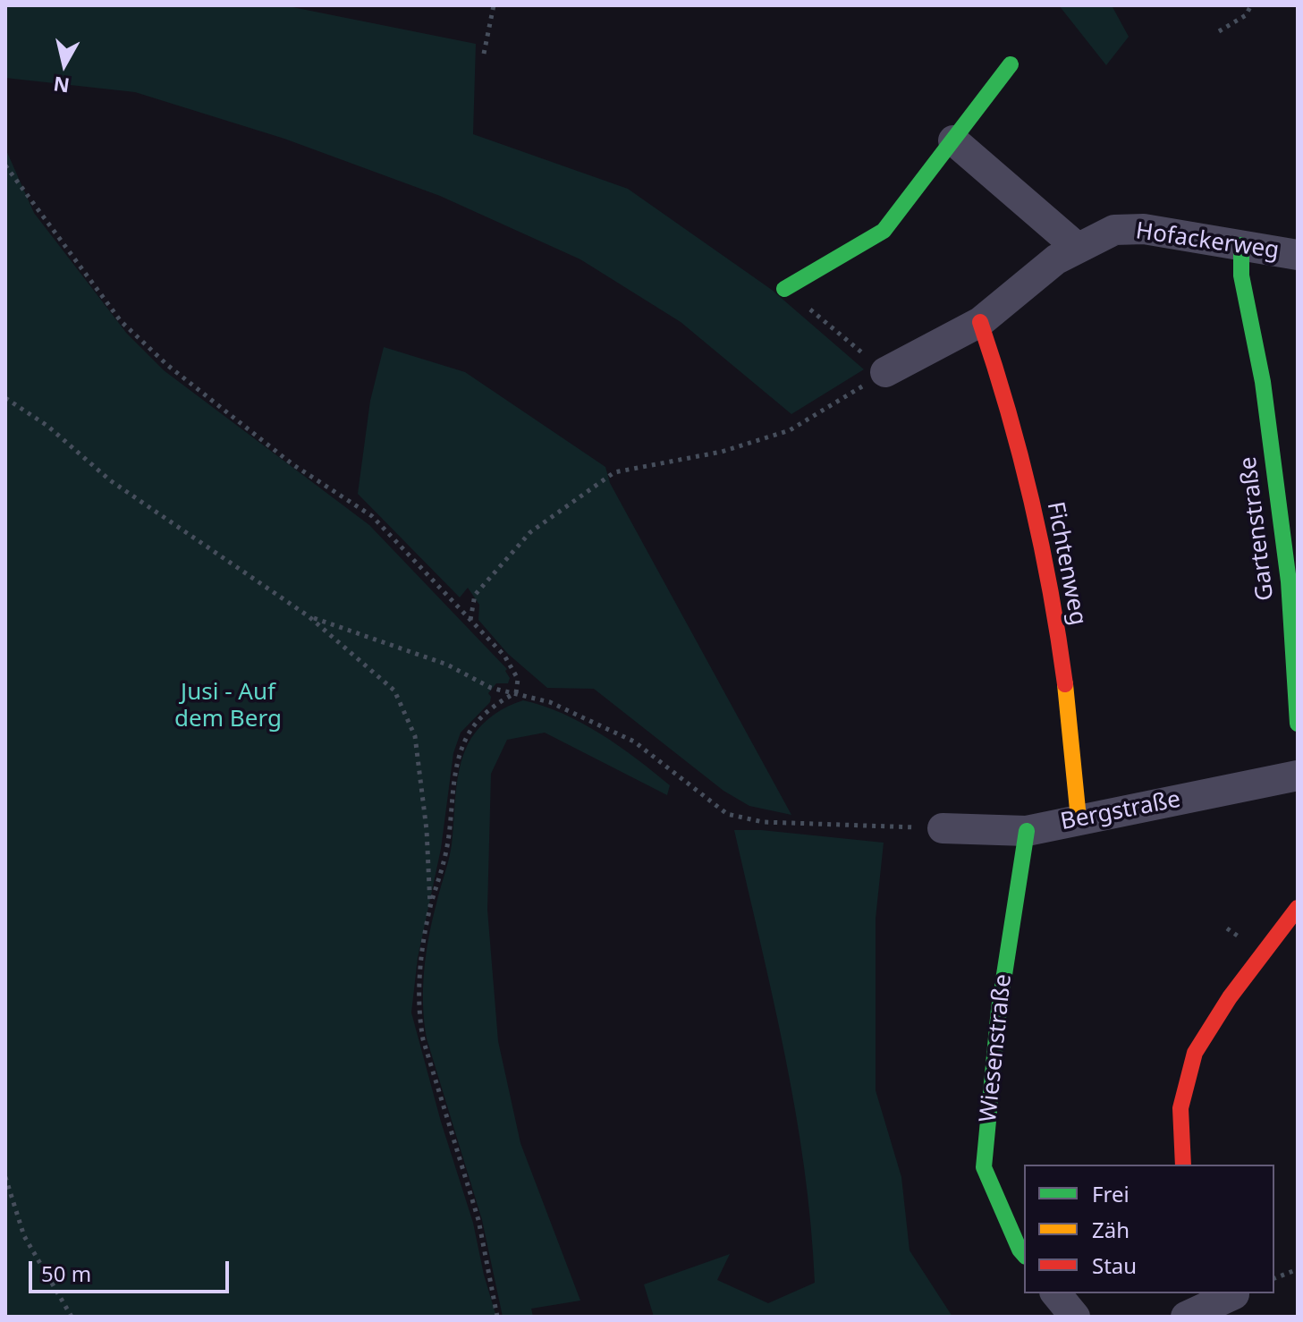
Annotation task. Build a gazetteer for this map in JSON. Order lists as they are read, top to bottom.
{
  "streets": {
    "street": [
      "Hofackerweg",
      "Gartenstraße",
      "Fichtenweg",
      "Bergstraße",
      "Wiesenstraße"
    ]
  },
  "crossings": [
    ["Hofackerweg", "Gartenstraße"],
    ["Hofackerweg", "Fichtenweg"],
    ["Fichtenweg", "Bergstraße"],
    ["Bergstraße", "Wiesenstraße"]
  ],
  "parks": ["Jusi - Auf dem Berg"],
  "legend": ["Frei", "Zäh", "Stau"],
  "scale_bar": "50 m",
  "north": "bottom"
}
